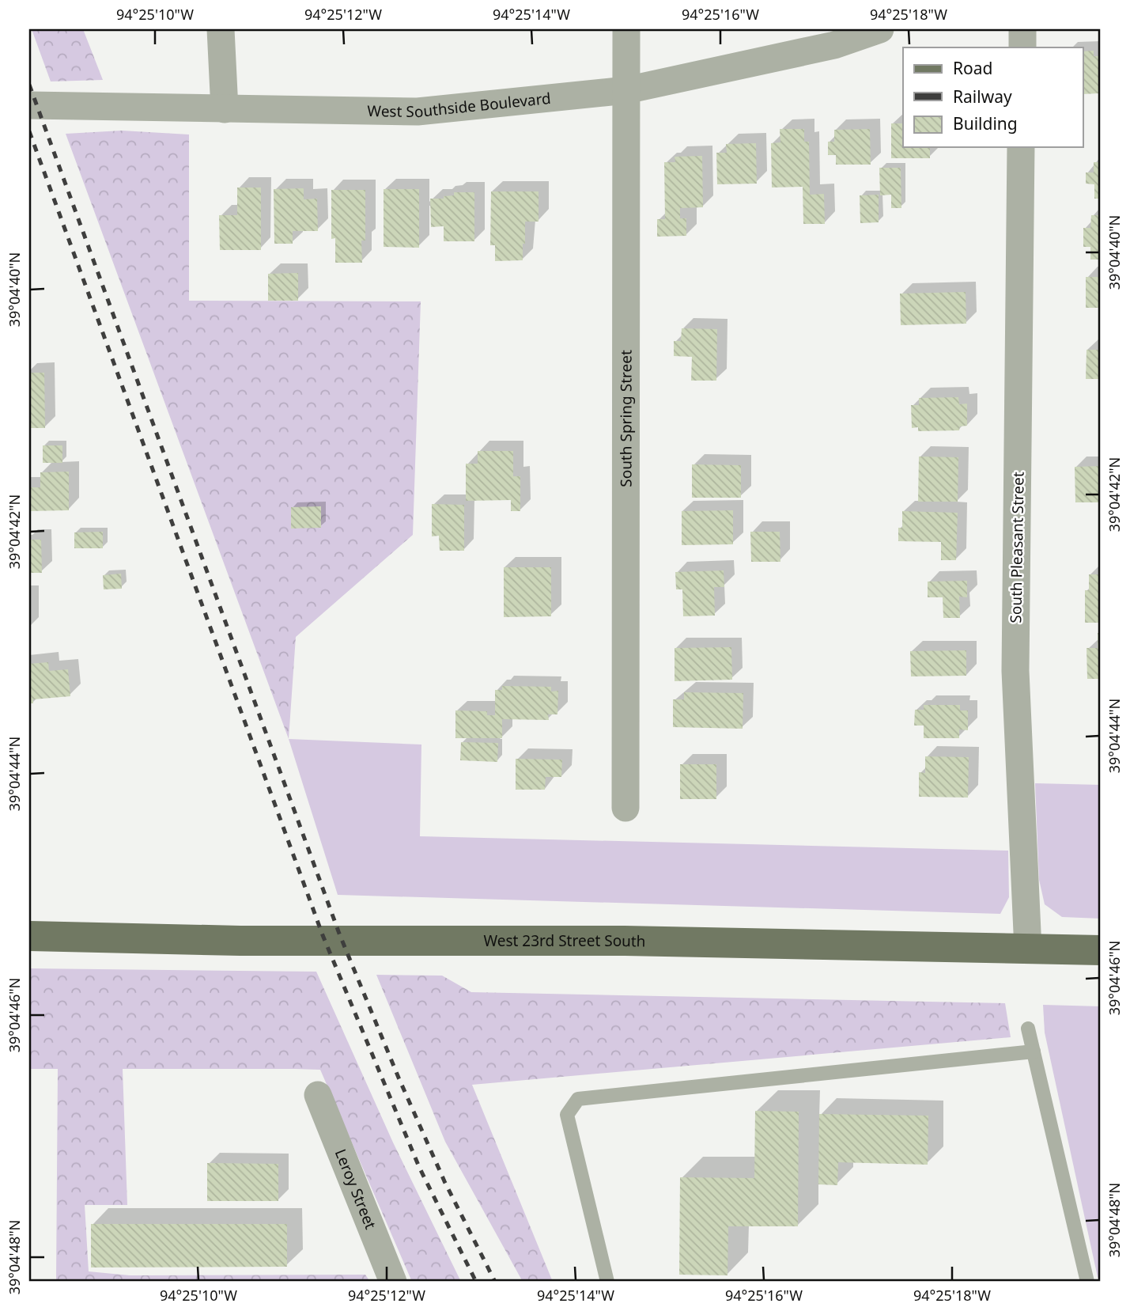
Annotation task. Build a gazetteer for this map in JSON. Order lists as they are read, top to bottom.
{
  "streets": {
    "main road": ["West 23rd Street South"],
    "street": [
      "West Southside Boulevard",
      "South Spring Street",
      "South Pleasant Street",
      "Leroy Street"
    ]
  },
  "crossings": [
    ["West Southside Boulevard", "South Spring Street"],
    ["South Pleasant Street", "West 23rd Street South"]
  ],
  "legend": ["Road", "Railway", "Building"],
  "coordinates": [
    "94°25'10\"W",
    "94°25'12\"W",
    "94°25'14\"W",
    "94°25'16\"W",
    "94°25'18\"W",
    "39°04'40\"N",
    "39°04'42\"N",
    "39°04'44\"N",
    "39°04'46\"N",
    "39°04'48\"N"
  ]
}
